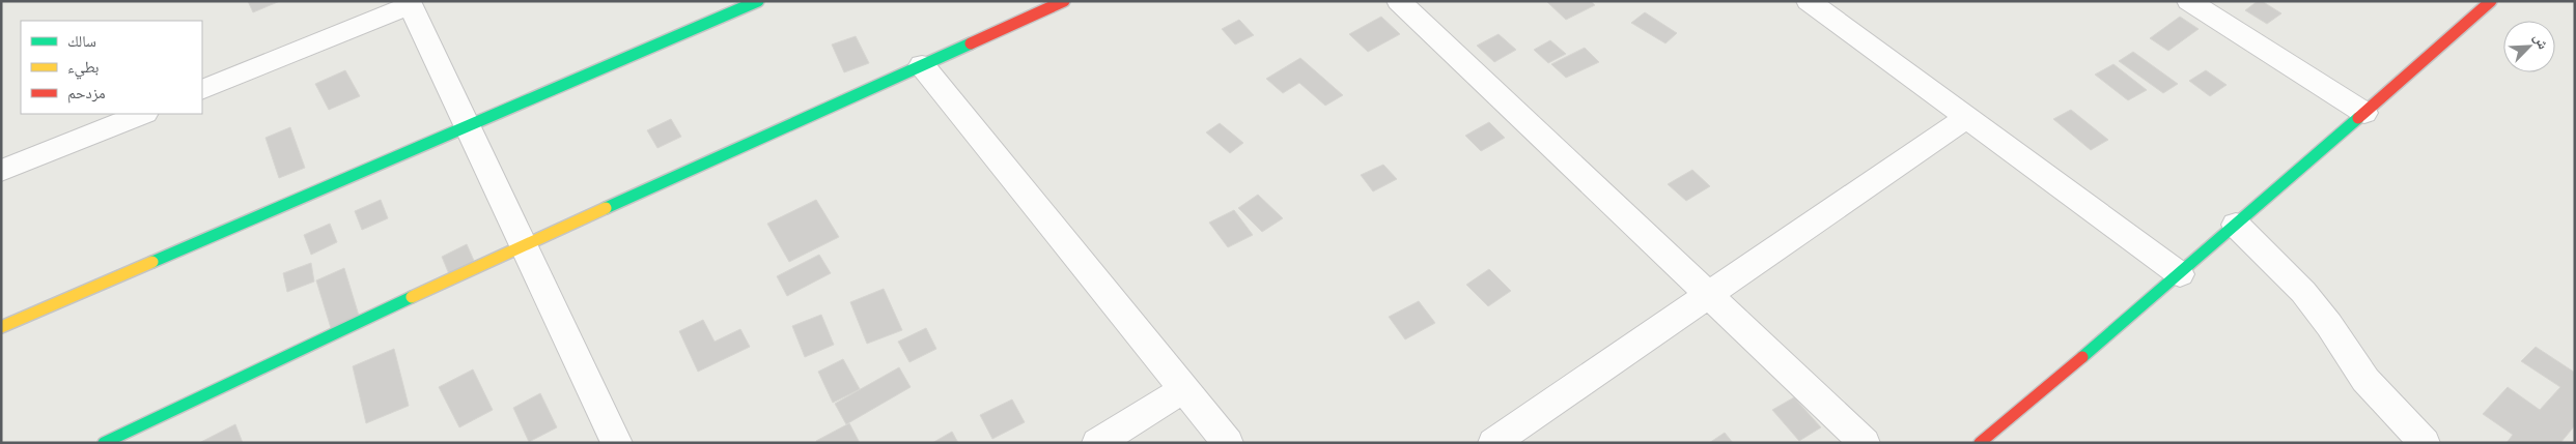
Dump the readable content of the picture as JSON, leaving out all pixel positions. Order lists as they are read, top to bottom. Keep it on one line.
{"legend":["سالك","بطيء","مزدحم"],"north":"top right"}
